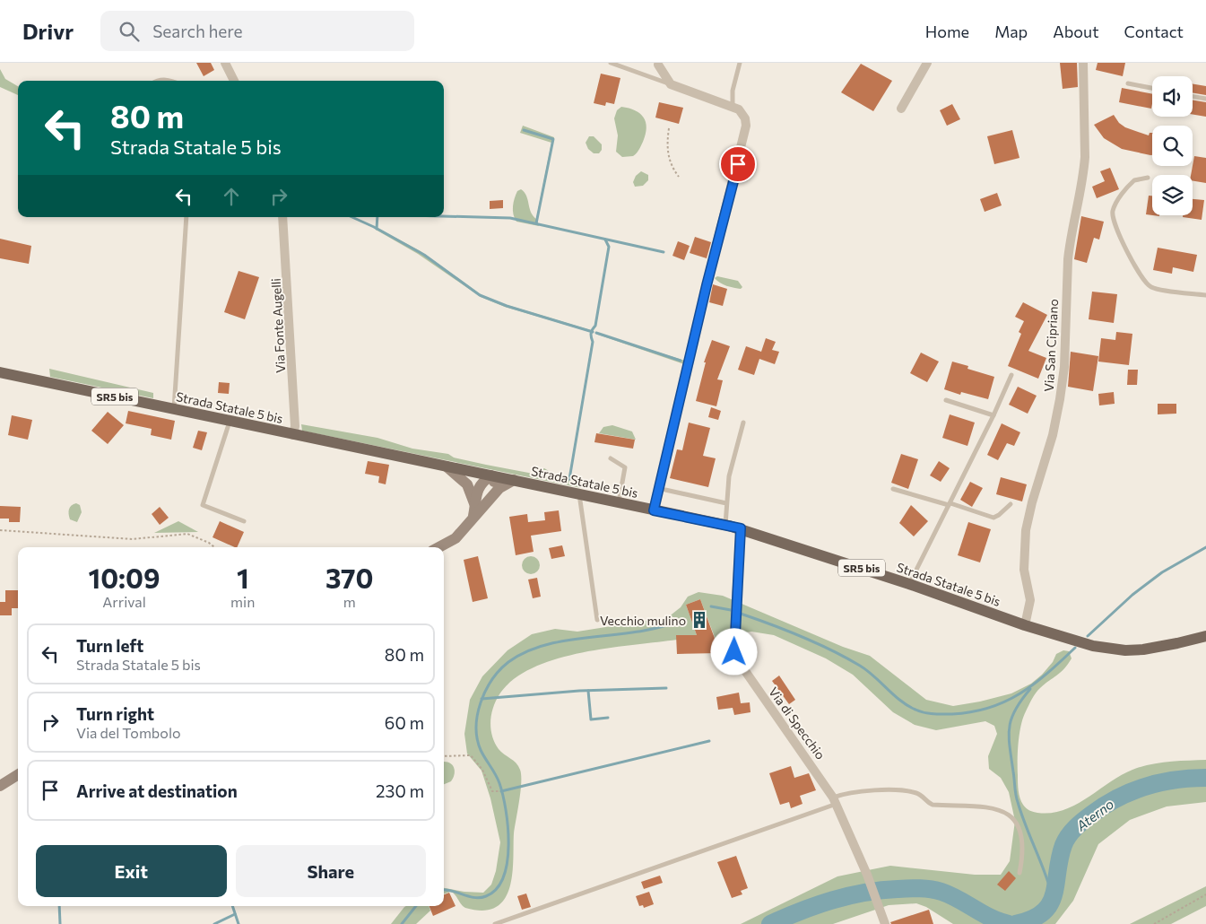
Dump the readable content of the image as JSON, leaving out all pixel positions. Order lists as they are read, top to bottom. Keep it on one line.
{"streets":{"main road":["SR5 bis","Strada Statale 5 bis"],"street":["Via Fonte Augelli","Via San Cipriano","Via di Specchio"]},"crossings":[["Via Fonte Augelli","Strada Statale 5 bis"],["Via San Cipriano","Strada Statale 5 bis"],["Strada Statale 5 bis","Via di Specchio"]],"water":["Aterno"],"places":{"building":["Vecchio mulino"]},"page":{"header":"Drivr","search":"Search here","nav":["Home","Map","About","Contact"],"turn":["80 m","Strada Statale 5 bis"],"eta":["10:09","Arrival","1","min","370","m"],"list":[{"name":"Turn left","note":"Strada Statale 5 bis","value":"80 m"},{"name":"Turn right","note":"Via del Tombolo","value":"60 m"},{"name":"Arrive at destination","value":"230 m"}],"buttons":["Exit","Share"]}}
